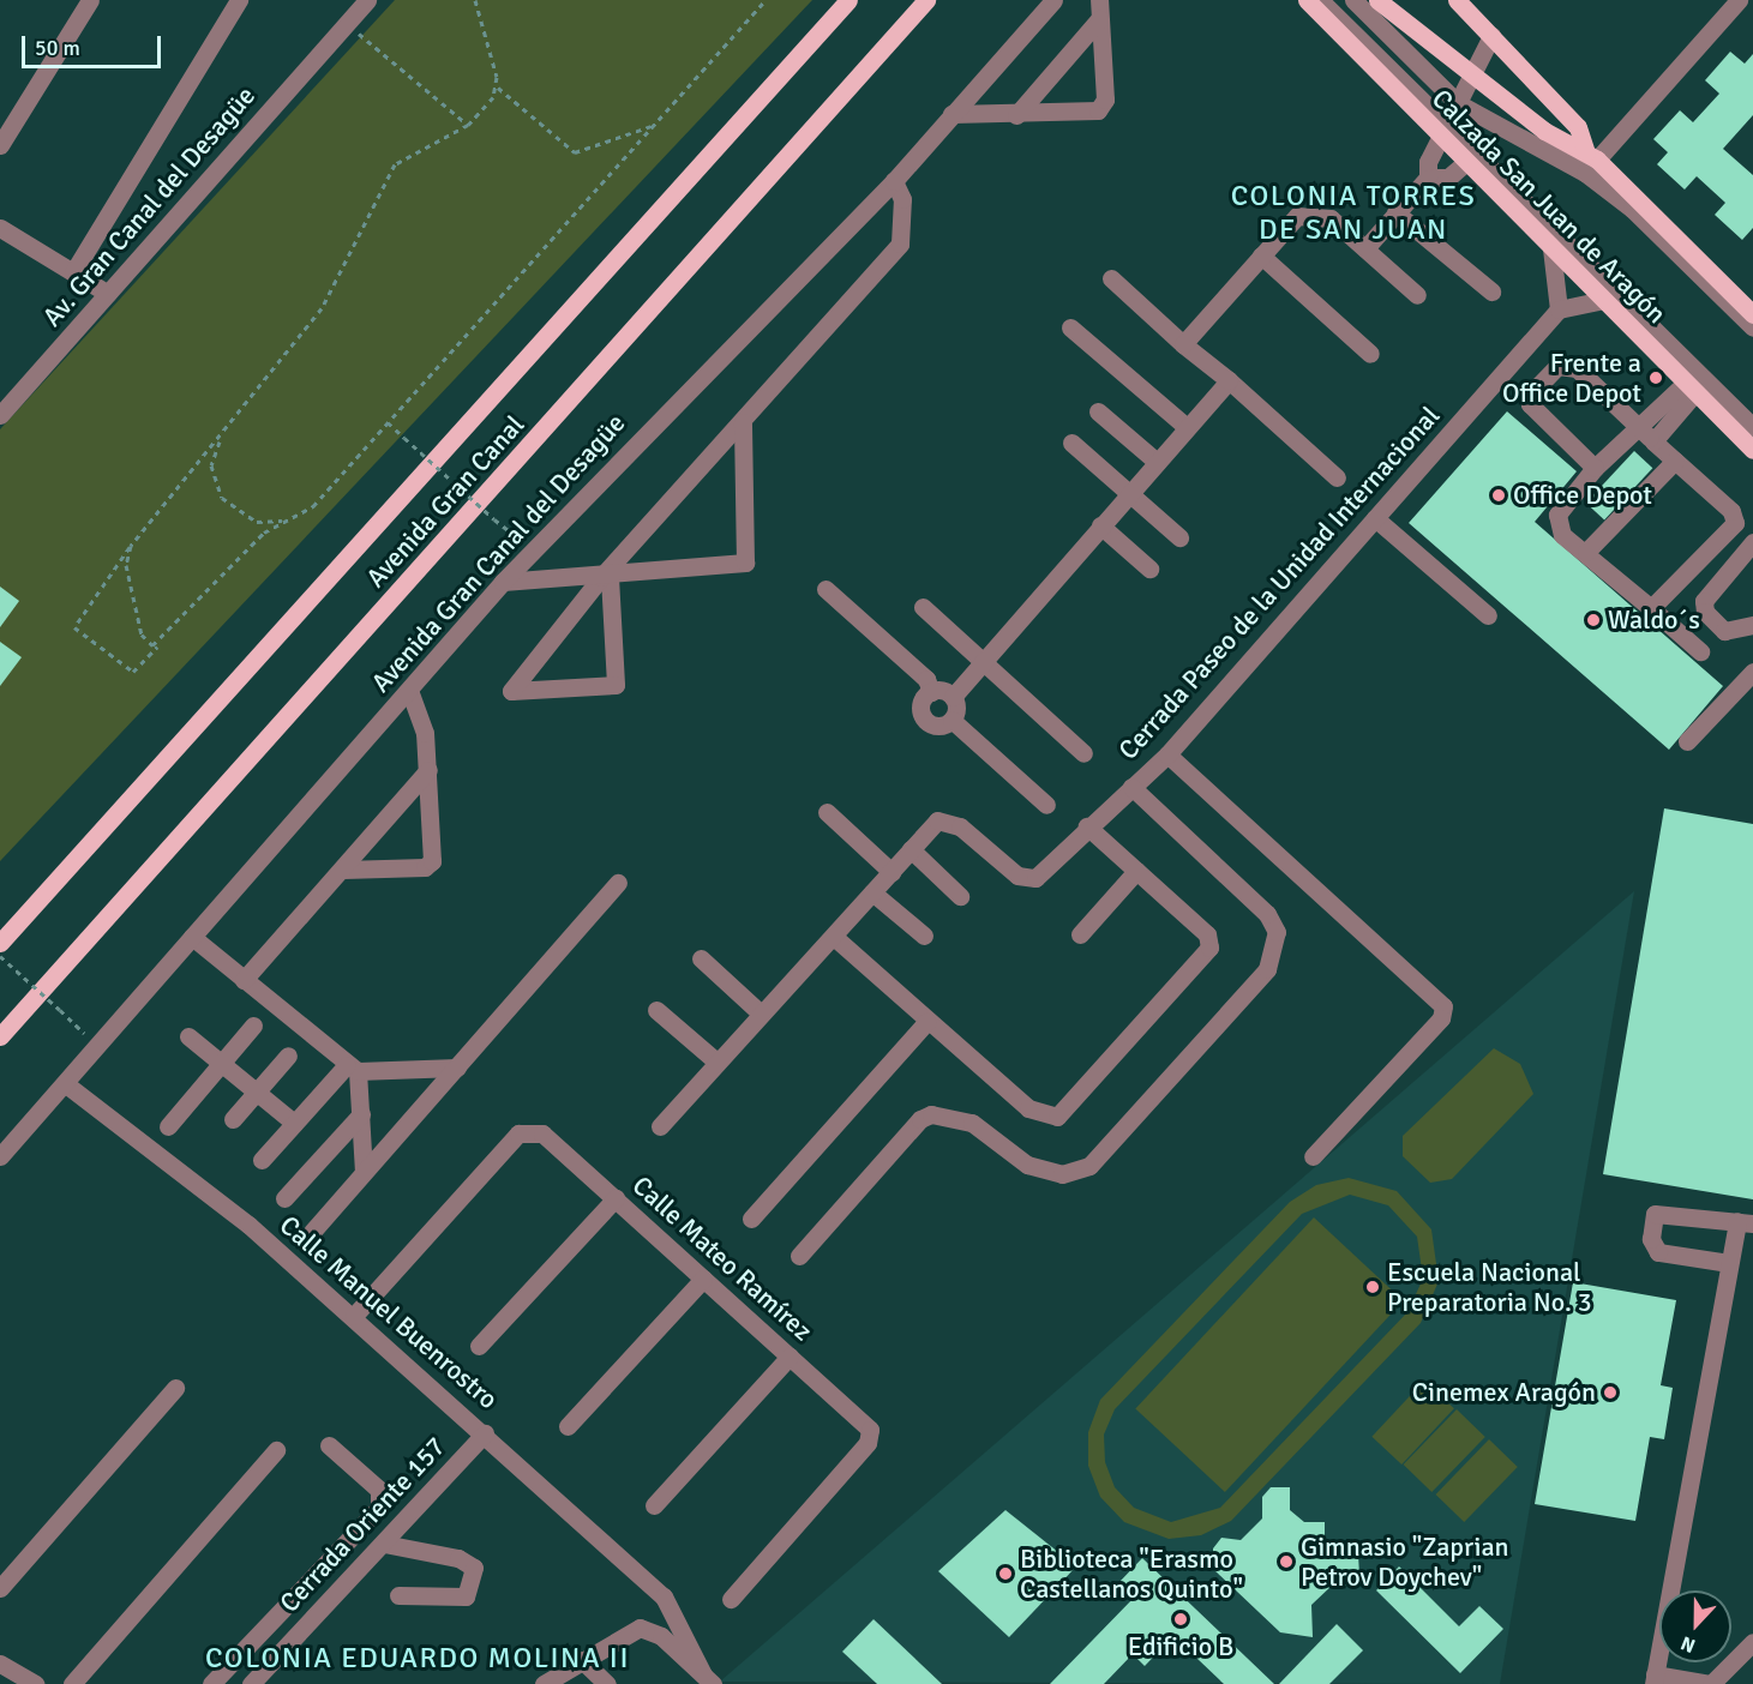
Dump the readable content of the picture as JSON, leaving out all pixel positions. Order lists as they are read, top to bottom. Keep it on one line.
{"streets":{"main road":["Calzada San Juan de Aragón","Avenida Gran Canal"],"street":["Av. Gran Canal del Desagüe","Avenida Gran Canal del Desagüe","Cerrada Paseo de la Unidad Internacional","Calle Mateo Ramírez","Calle Manuel Buenrostro","Cerrada Oriente 157"]},"crossings":[["Avenida Gran Canal del Desagüe","Calle Manuel Buenrostro"],["Calle Mateo Ramírez","Calle Manuel Buenrostro"],["Calle Manuel Buenrostro","Cerrada Oriente 157"]],"districts":["COLONIA TORRES DE SAN JUAN","COLONIA EDUARDO MOLINA II"],"places":["Frente a Office Depot","Office Depot","Waldo´s","Escuela Nacional Preparatoria No. 3","Cinemex Aragón","Gimnasio \"Zaprian Petrov Doychev\"","Biblioteca \"Erasmo Castellanos Quinto\"","Edificio B"],"scale_bar":"50 m","north":"bottom"}
